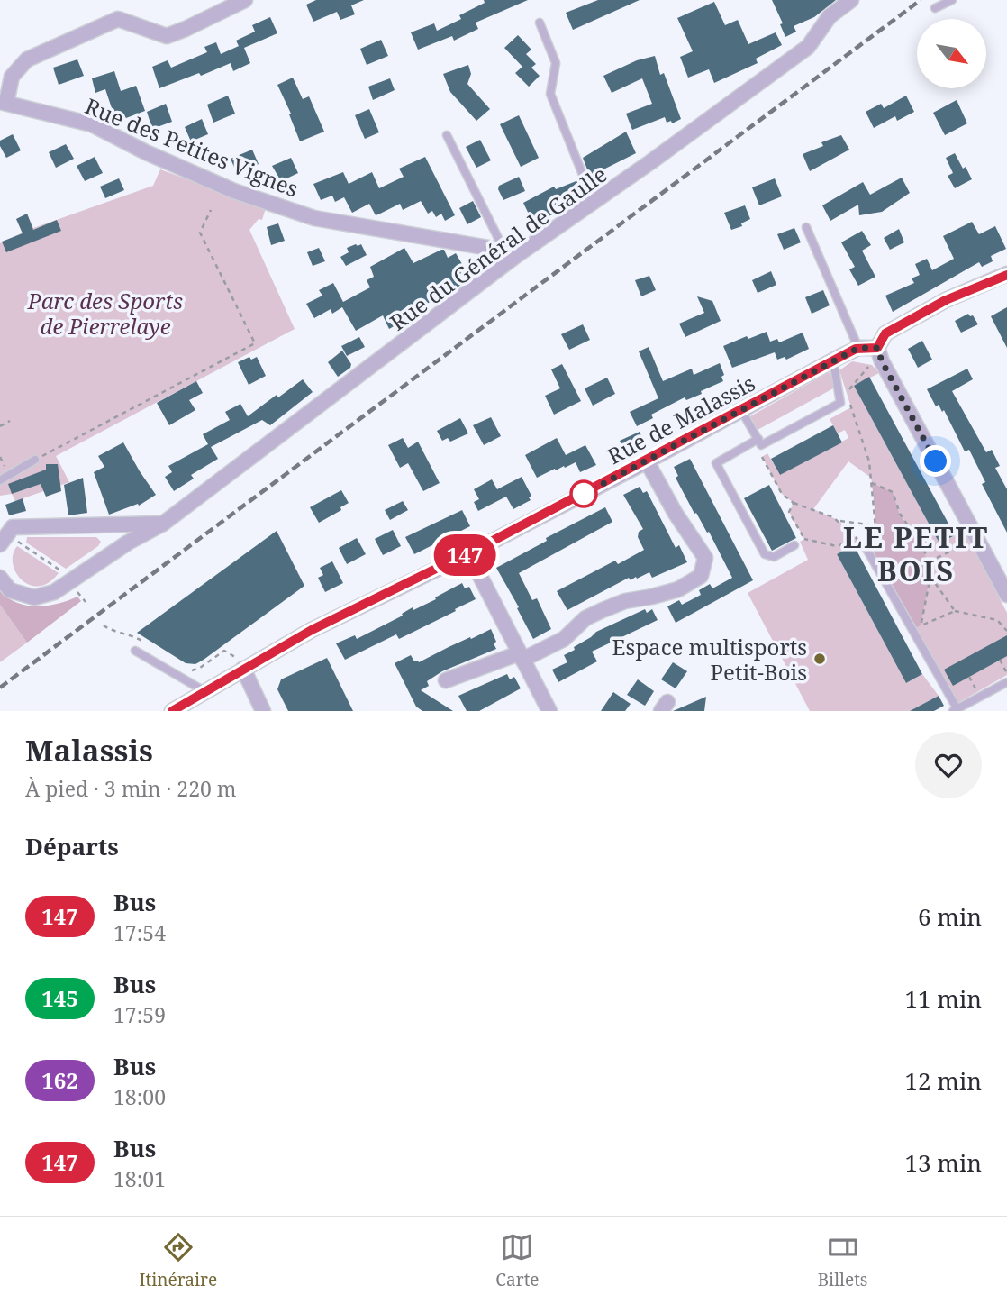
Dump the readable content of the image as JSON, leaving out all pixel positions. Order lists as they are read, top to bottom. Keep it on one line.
{"streets":{"street":["Rue des Petites Vignes","Rue du Général de Gaulle","Rue de Malassis"]},"crossings":[["Rue des Petites Vignes","Rue du Général de Gaulle"]],"districts":["LE PETIT BOIS"],"parks":["Parc des Sports de Pierrelaye"],"places":["Espace multisports Petit-Bois"],"lines":["bus line 147"],"north":"bottom right","page":{"on_map":"147","heading":[["Malassis","À pied · 3 min · 220 m"],"Départs"],"list":[{"mark":"147","name":"Bus","note":"17:54","value":"6 min"},{"mark":"145","name":"Bus","note":"17:59","value":"11 min"},{"mark":"162","name":"Bus","note":"18:00","value":"12 min"},{"mark":"147","name":"Bus","note":"18:01","value":"13 min"}],"tabs":["Itinéraire","Carte","Billets"]}}
